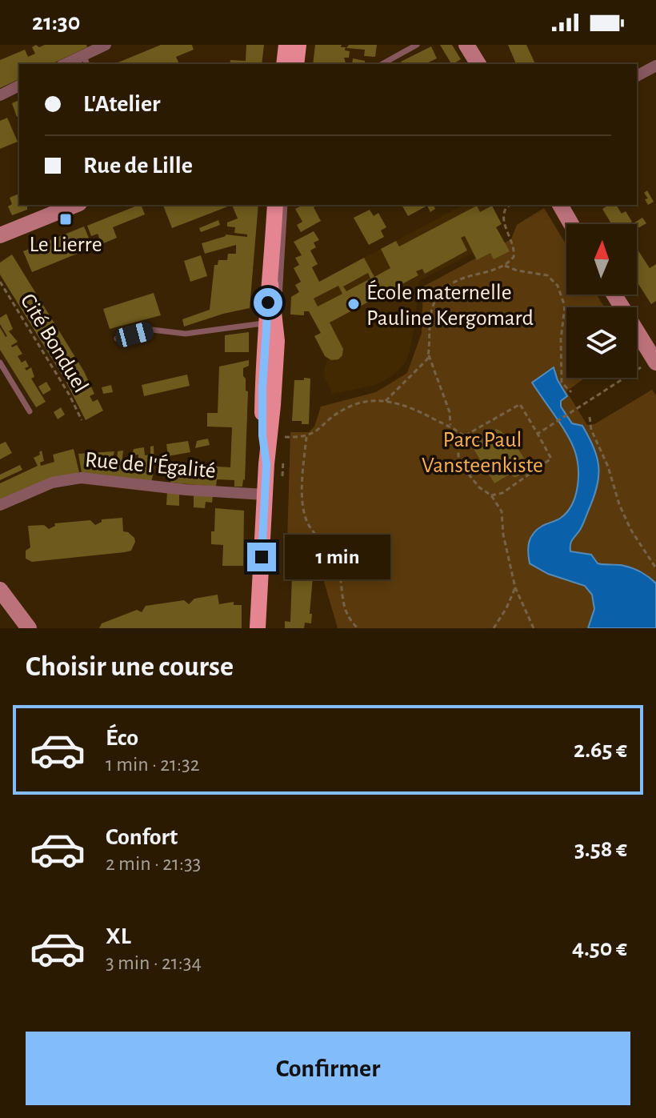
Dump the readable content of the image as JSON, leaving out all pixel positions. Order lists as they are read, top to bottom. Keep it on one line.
{"streets":{"street":["Rue de l'Égalité"],"path":["Cité Bonduel"]},"parks":["Parc Paul Vansteenkiste"],"places":{"transit":["Le Lierre"],"other":["École maternelle Pauline Kergomard"]},"north":"top","page":{"status":"21:30","banner":["L'Atelier","Rue de Lille"],"bubble":"1 min","heading":"Choisir une course","list":[{"name":"Éco","note":"1 min · 21:32","value":"2.65 €"},{"name":"Confort","note":"2 min · 21:33","value":"3.58 €"},{"name":"XL","note":"3 min · 21:34","value":"4.50 €"}],"buttons":"Confirmer"}}
